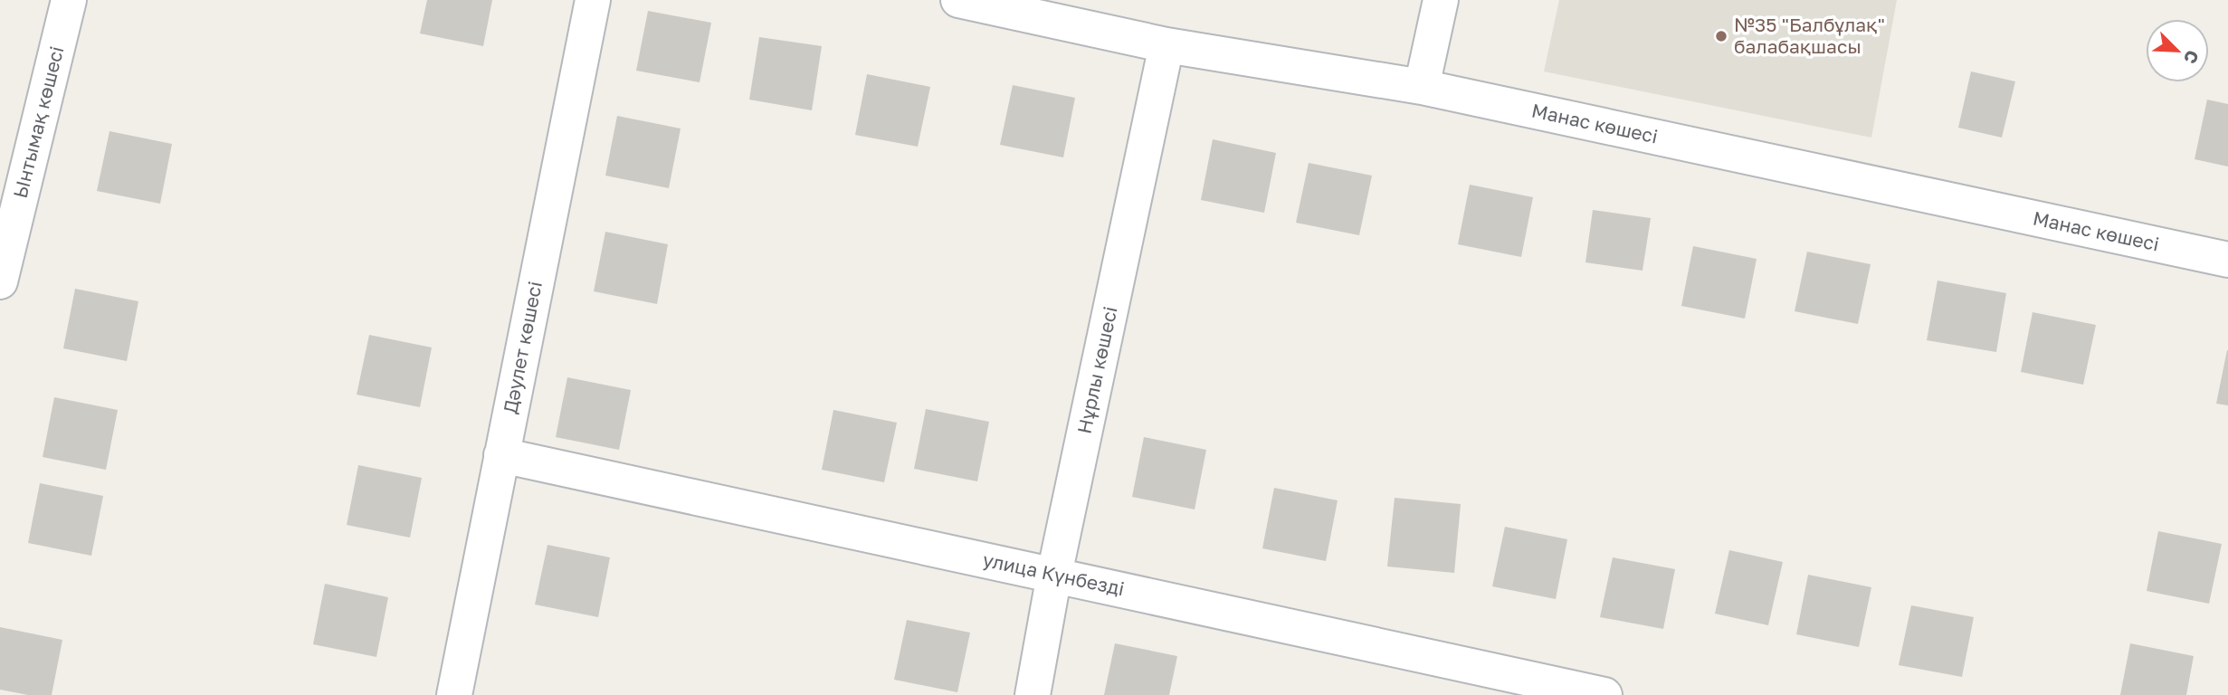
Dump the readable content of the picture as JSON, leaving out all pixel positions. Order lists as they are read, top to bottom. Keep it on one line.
{"streets":{"street":["Ынтымақ көшесі","Манас көшесі","Дәулет көшесі","Нұрлы көшесі","улица Күнбезді"]},"crossings":[["Манас көшесі","Нұрлы көшесі"],["Дәулет көшесі","улица Күнбезді"],["Нұрлы көшесі","улица Күнбезді"]],"places":["№35 \"Балбұлақ\" балабақшасы"],"north":"bottom right"}
